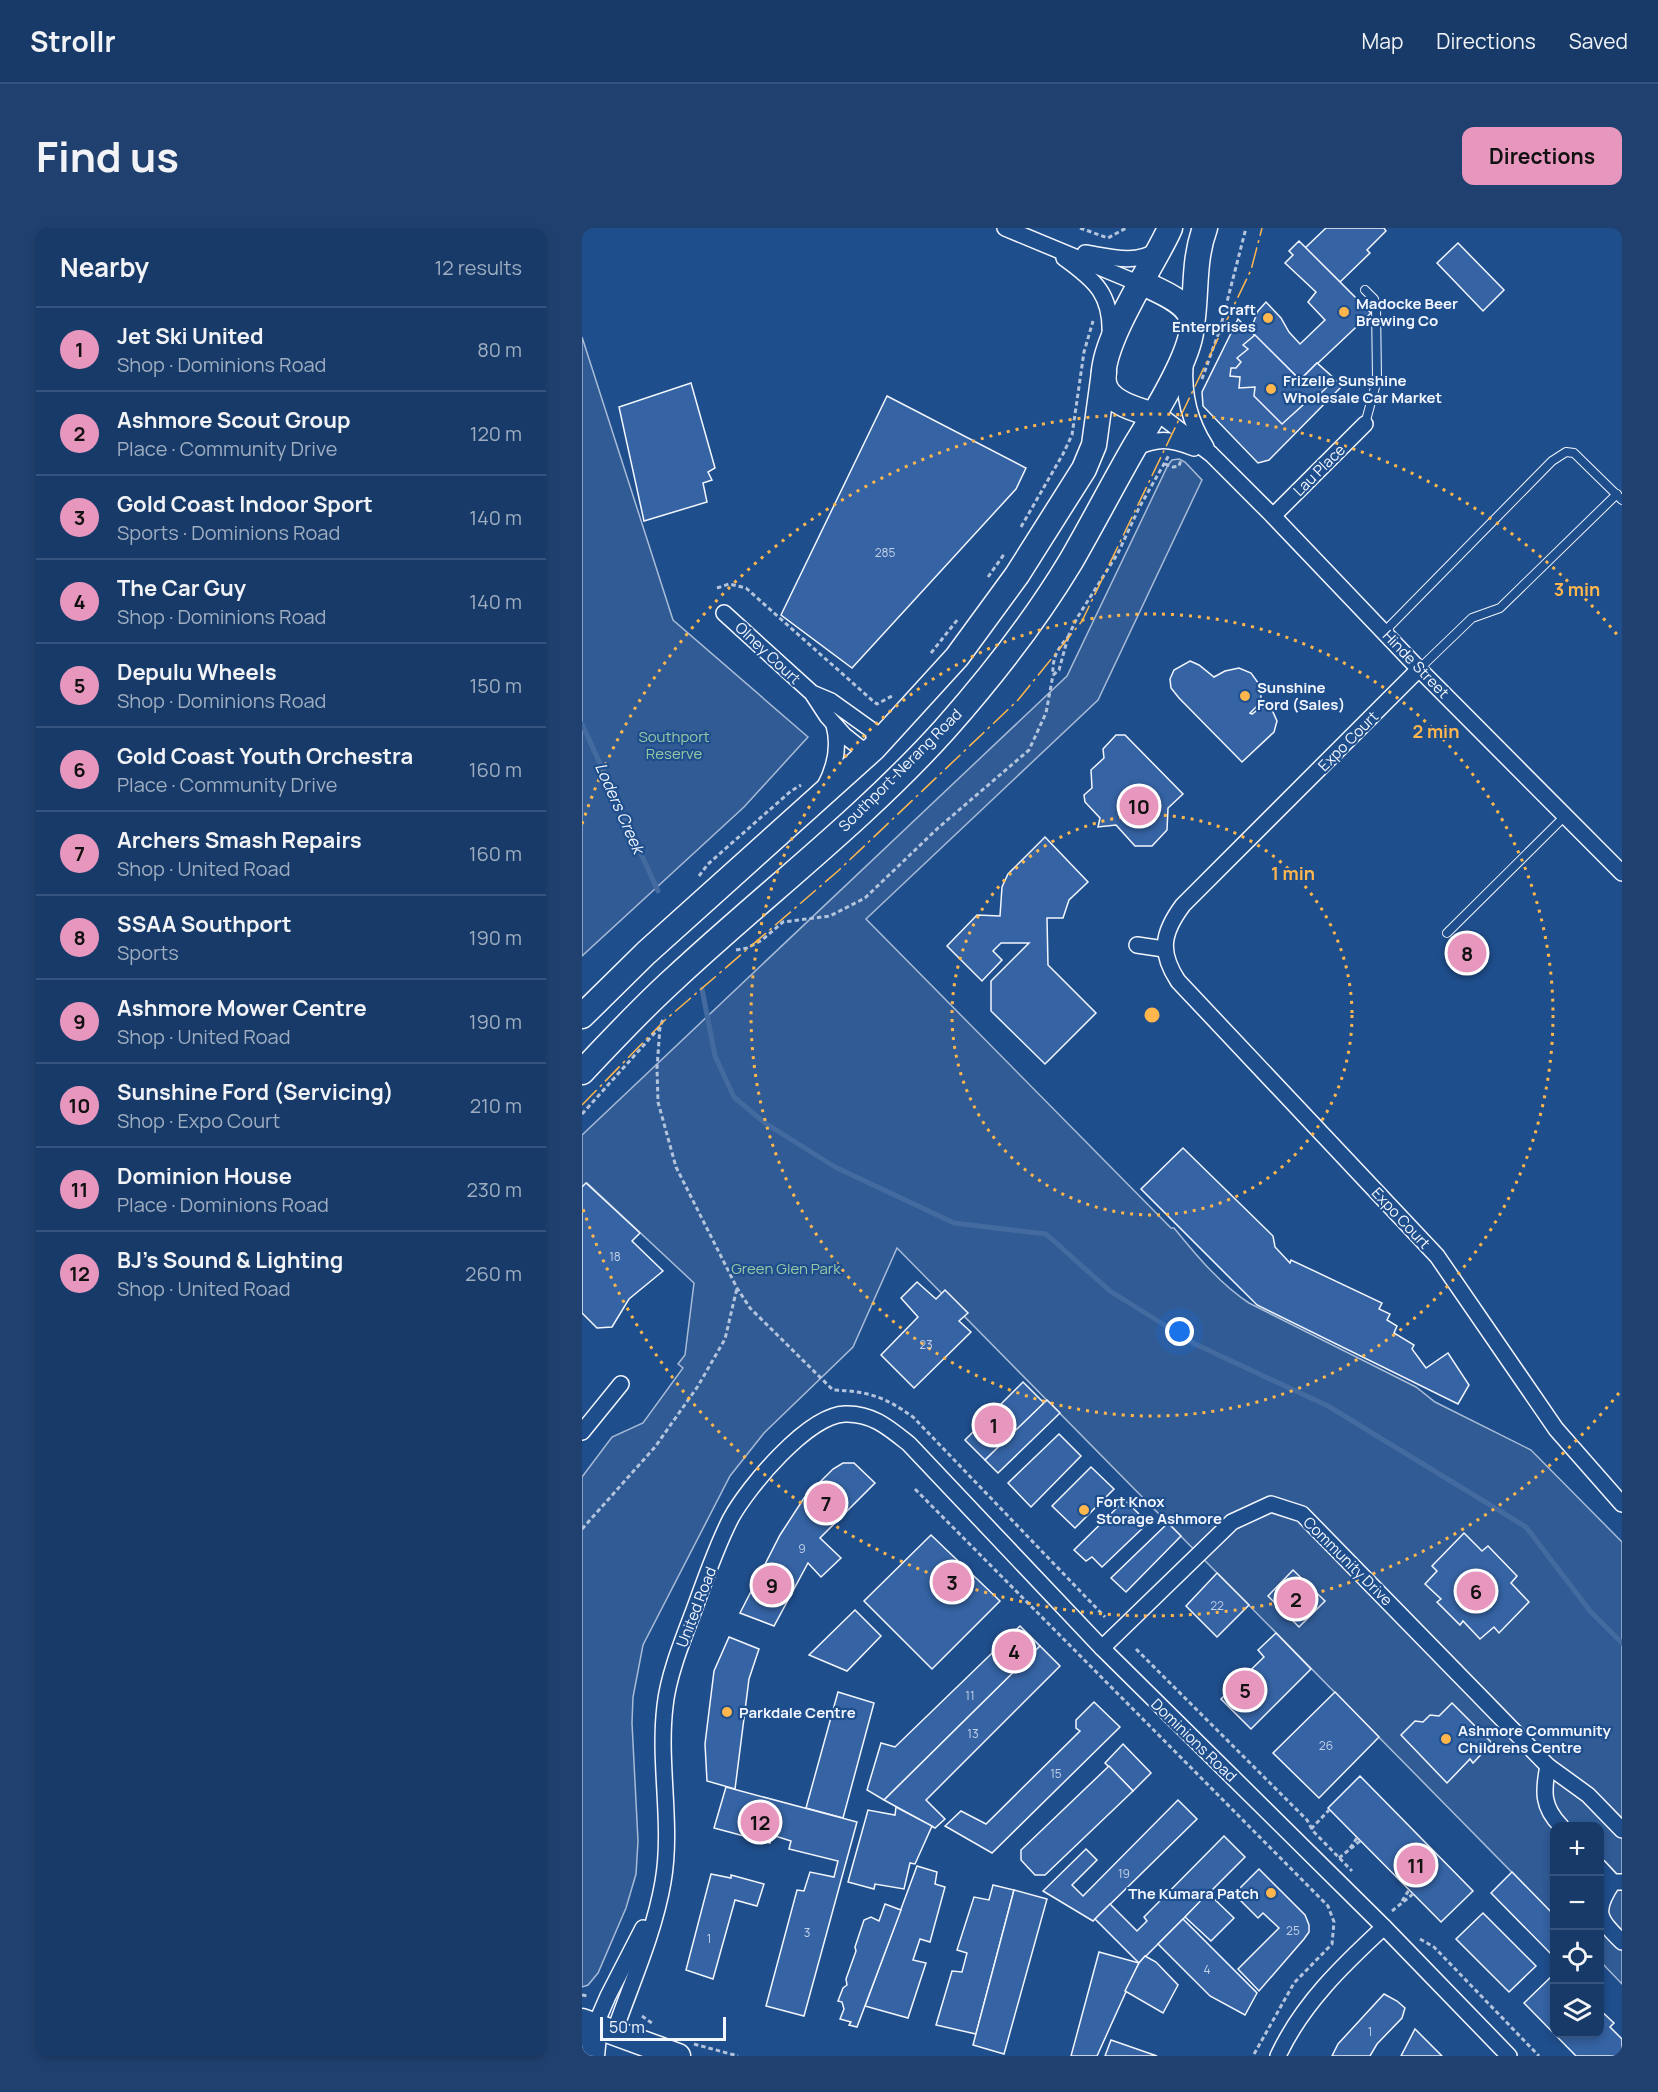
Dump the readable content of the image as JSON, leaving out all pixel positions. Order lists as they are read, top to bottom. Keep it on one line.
{"streets":{"main road":["Southport-Nerang Road"],"street":["Lau Place","Olney Court","Hinde Street","Expo Court","Community Drive","United Road","Dominions Road"]},"crossings":[["Lau Place","Hinde Street"],["Hinde Street","Expo Court"],["Hinde Street","Southport-Nerang Road"],["Community Drive","Dominions Road"],["United Road","Dominions Road"]],"water":["Loders Creek"],"parks":["Southport Reserve","Green Glen Park"],"places":["Madocke Beer Brewing Co","Craft Enterprises","Frizelle Sunshine Wholesale Car Market","Sunshine Ford (Sales)","Fort Knox Storage Ashmore","Parkdale Centre","Ashmore Community Childrens Centre","The Kumara Patch"],"house_numbers":["285","18","23","9","22","11","13","26","15","19","25","3","1","4","1"],"scale_bar":"50 m","page":{"header":"Strollr","nav":["Map","Directions","Saved"],"title":"Find us","buttons":"Directions","heading":["Nearby","12 results"],"list":[{"mark":"1","name":"Jet Ski United","note":"Shop · Dominions Road","value":"80 m"},{"mark":"2","name":"Ashmore Scout Group","note":"Place · Community Drive","value":"120 m"},{"mark":"3","name":"Gold Coast Indoor Sport","note":"Sports · Dominions Road","value":"140 m"},{"mark":"4","name":"The Car Guy","note":"Shop · Dominions Road","value":"140 m"},{"mark":"5","name":"Depulu Wheels","note":"Shop · Dominions Road","value":"150 m"},{"mark":"6","name":"Gold Coast Youth Orchestra","note":"Place · Community Drive","value":"160 m"},{"mark":"7","name":"Archers Smash Repairs","note":"Shop · United Road","value":"160 m"},{"mark":"8","name":"SSAA Southport","note":"Sports","value":"190 m"},{"mark":"9","name":"Ashmore Mower Centre","note":"Shop · United Road","value":"190 m"},{"mark":"10","name":"Sunshine Ford (Servicing)","note":"Shop · Expo Court","value":"210 m"},{"mark":"11","name":"Dominion House","note":"Place · Dominions Road","value":"230 m"},{"mark":"12","name":"BJ's Sound & Lighting","note":"Shop · United Road","value":"260 m"}],"pins":["10","8","1","7","3","9","6","2","4","5","12","11"],"map_buttons":["+","−"],"scale":"50 m"},"rings":["3 min","2 min","1 min"]}
